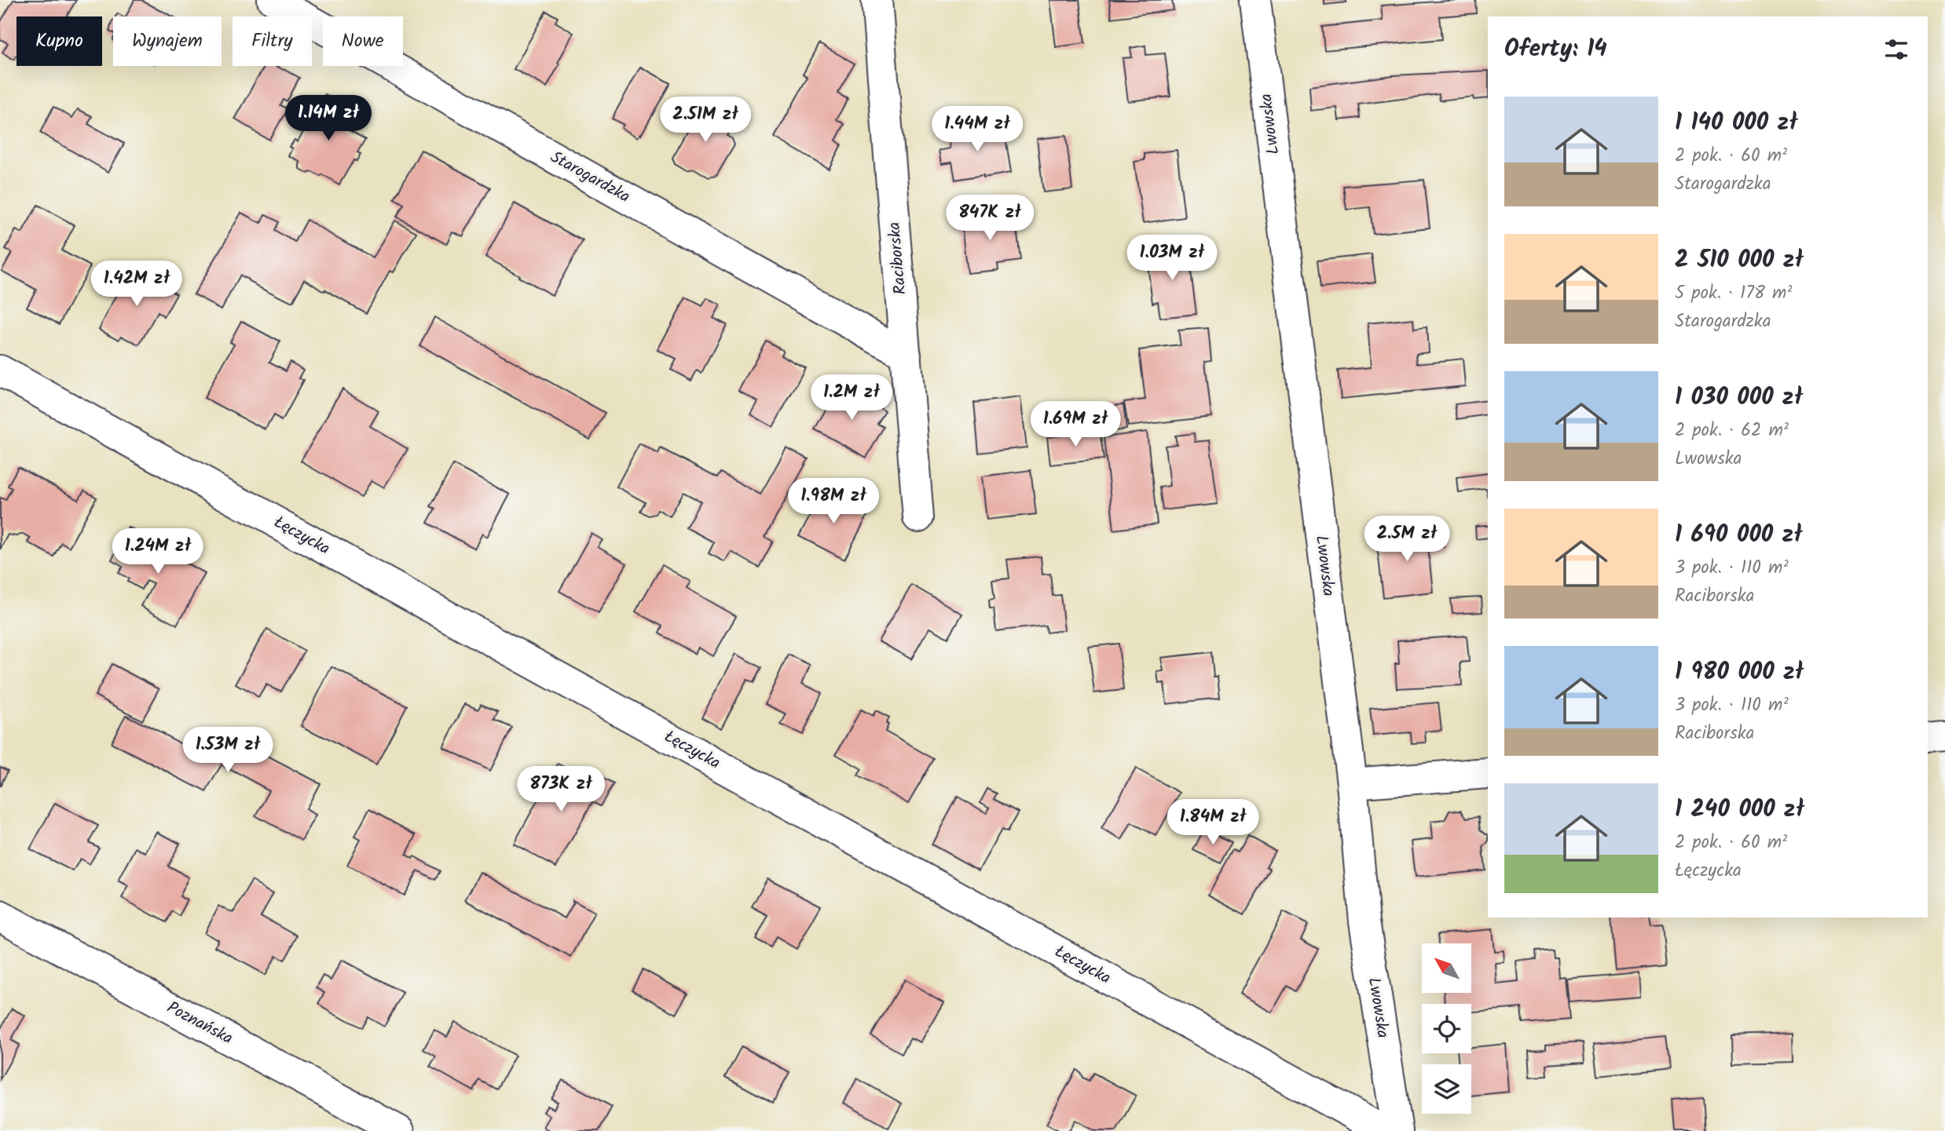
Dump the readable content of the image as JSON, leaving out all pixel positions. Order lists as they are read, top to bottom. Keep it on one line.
{"streets":{"street":["Lwowska","Starogardzka","Raciborska","Łęczycka","Poznańska"]},"crossings":[["Starogardzka","Raciborska"]],"north":"top left","page":{"chip":["Kupno","Wynajem","Filtry","Nowe"],"heading":"Oferty: 14","list":[{"name":"1 140 000 zł","note":"2 pok. · 60 m² · Starogardzka"},{"name":"2 510 000 zł","note":"5 pok. · 178 m² · Starogardzka"},{"name":"1 030 000 zł","note":"2 pok. · 62 m² · Lwowska"},{"name":"1 690 000 zł","note":"3 pok. · 110 m² · Raciborska"},{"name":"1 980 000 zł","note":"3 pok. · 110 m² · Raciborska"},{"name":"1 240 000 zł","note":"2 pok. · 60 m² · Łęczycka"}],"price":["1.14M zł","2.51M zł","1.44M zł","847K zł","1.03M zł","1.42M zł","1.2M zł","1.69M zł","1.98M zł","2.5M zł","1.24M zł","1.53M zł","873K zł","1.84M zł"]}}
